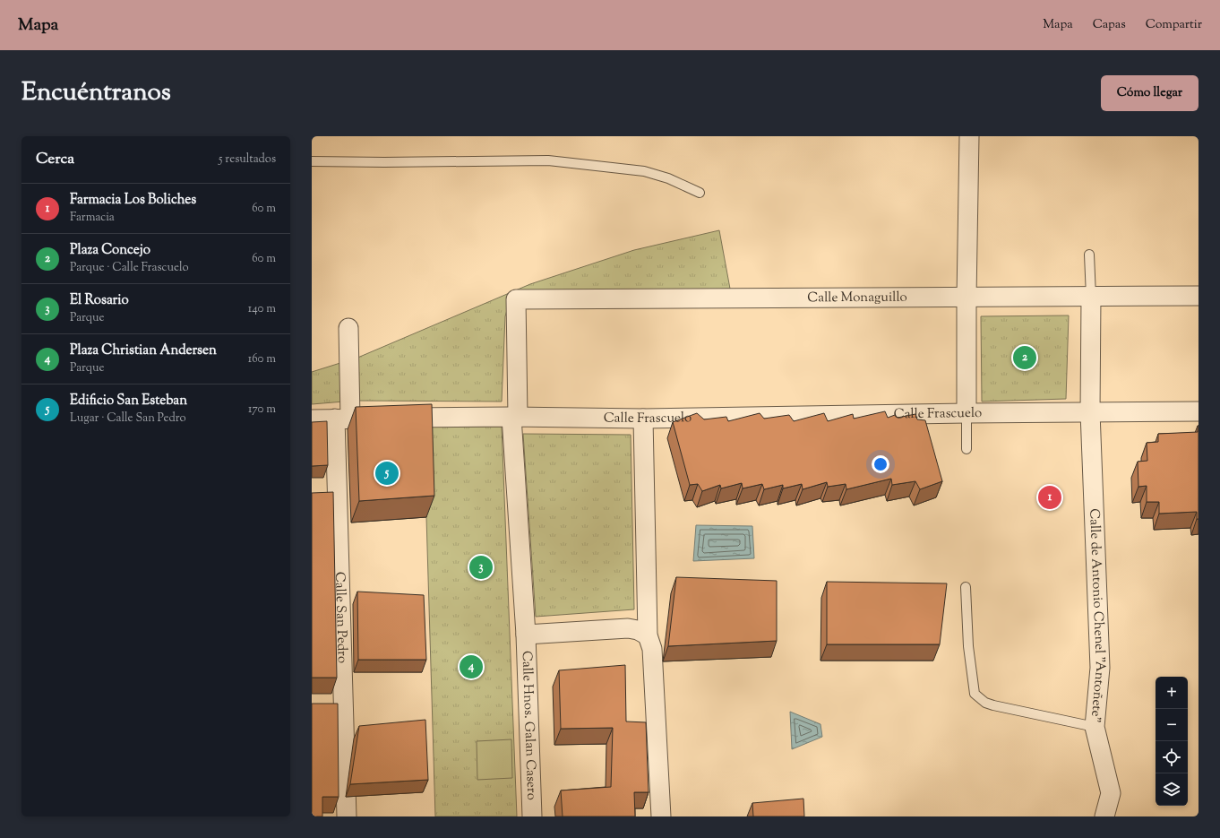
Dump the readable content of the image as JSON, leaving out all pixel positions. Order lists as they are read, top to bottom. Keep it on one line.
{"streets":{"street":["Calle Monaguillo","Calle Frascuelo","Calle de Antonio Chenel \"Antoñete\"","Calle San Pedro","Calle Hnos. Galan Casero"]},"crossings":[["Calle Monaguillo","Calle de Antonio Chenel \"Antoñete\""],["Calle Monaguillo","Calle Hnos. Galan Casero"],["Calle Frascuelo","Calle de Antonio Chenel \"Antoñete\""],["Calle Frascuelo","Calle San Pedro"],["Calle Frascuelo","Calle Hnos. Galan Casero"]],"page":{"header":"Mapa","nav":["Mapa","Capas","Compartir"],"title":"Encuéntranos","buttons":"Cómo llegar","heading":["Cerca","5 resultados"],"list":[{"mark":"1","name":"Farmacia Los Boliches","note":"Farmacia","value":"60 m"},{"mark":"2","name":"Plaza Concejo","note":"Parque · Calle Frascuelo","value":"60 m"},{"mark":"3","name":"El Rosario","note":"Parque","value":"140 m"},{"mark":"4","name":"Plaza Christian Andersen","note":"Parque","value":"160 m"},{"mark":"5","name":"Edificio San Esteban","note":"Lugar · Calle San Pedro","value":"170 m"}],"pins":["2","5","1","3","4"],"map_buttons":["+","−"]}}
